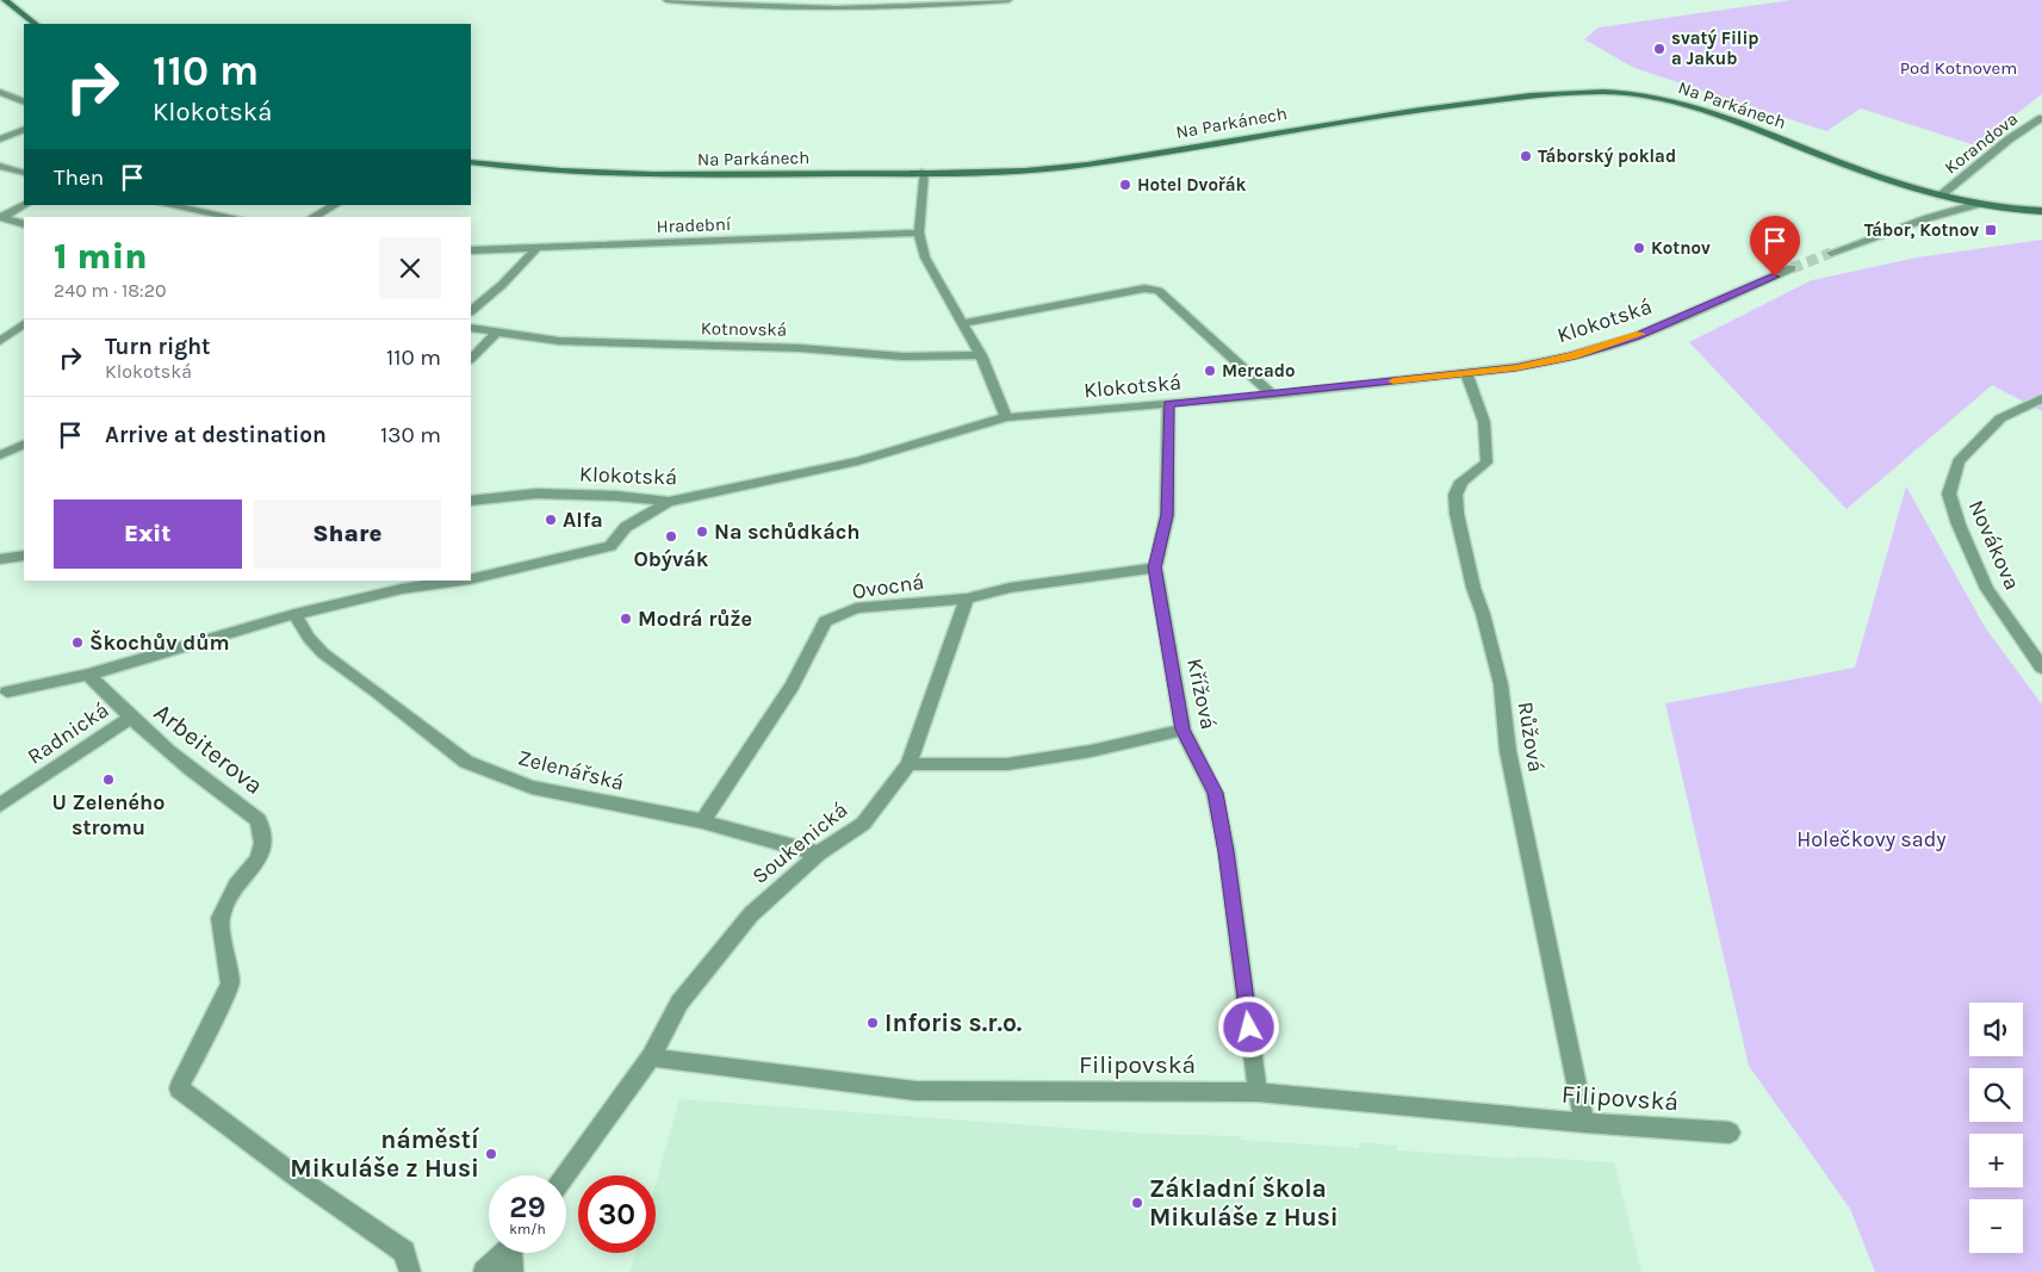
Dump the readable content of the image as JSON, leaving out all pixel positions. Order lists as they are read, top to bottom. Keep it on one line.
{"streets":{"main road":["Na Parkánech"],"street":["Korandova","Hradební","Klokotská","Kotnovská","Novákova","Ovocná","Křížová","Radnická","Růžová","Arbeiterova","Zelenářská","Soukenická","Filipovská"]},"crossings":[["Na Parkánech","Korandova"],["Klokotská","Křížová"],["Klokotská","Růžová"],["Ovocná","Křížová"],["Ovocná","Zelenářská"],["Ovocná","Soukenická"],["Křížová","Filipovská"],["Radnická","Arbeiterova"],["Růžová","Filipovská"],["Zelenářská","Soukenická"],["Soukenická","Filipovská"]],"parks":["Pod Kotnovem","Holečkovy sady"],"places":{"other":["svatý Filip a Jakub","Táborský poklad","Hotel Dvořák","Kotnov","Mercado","Alfa","Na schůdkách","Obývák","Modrá růže","Škochův dům","U Zeleného stromu","Inforis s.r.o.","náměstí Mikuláše z Husi","Základní škola Mikuláše z Husi"],"transit":["Tábor, Kotnov"]},"page":{"turn":["110 m","Klokotská"],"then":"Then","heading":["1 min","240 m · 18:20"],"list":[{"name":"Turn right","note":"Klokotská","value":"110 m"},{"name":"Arrive at destination","value":"130 m"}],"buttons":["Exit","Share"],"map_buttons":["+","−"],"speed":"29 km/h","limit":"30"}}
